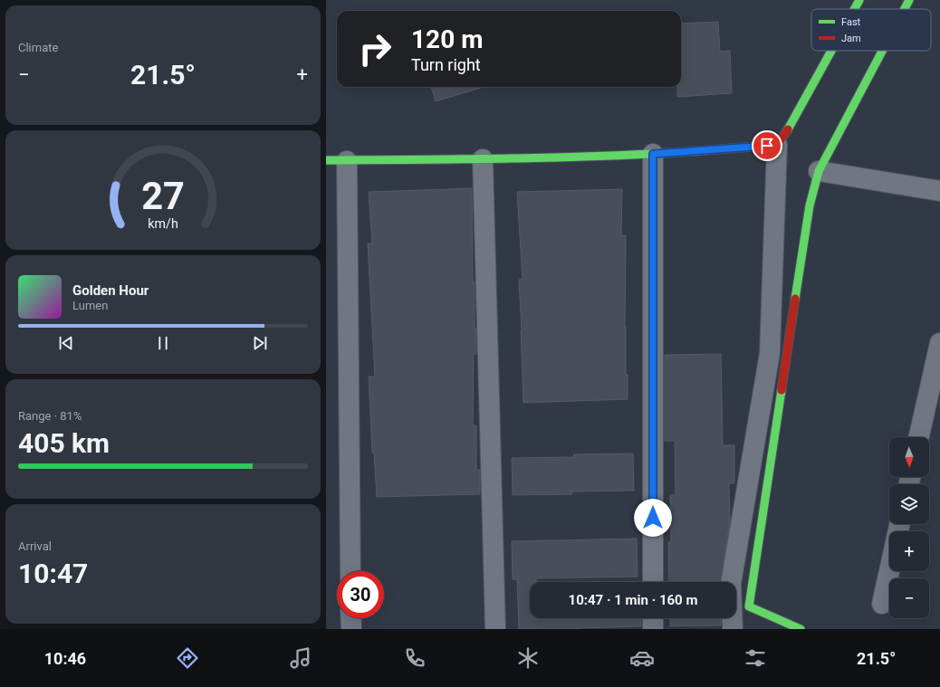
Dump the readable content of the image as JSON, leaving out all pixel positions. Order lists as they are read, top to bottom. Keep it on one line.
{"legend":["Fast","Jam"],"north":"bottom","page":{"tile":["Climate",["Range · 81%","405 km"],["Arrival","10:47"]],"turn":["120 m","Turn right"],"heat":["−","21.5°","+"],"song":["Golden Hour","Lumen"],"map_buttons":["+","−"],"limit":"30","trip":"10:47 · 1 min · 160 m","tabs":["10:46","21.5°"],"gauge":["27","km/h"]}}
